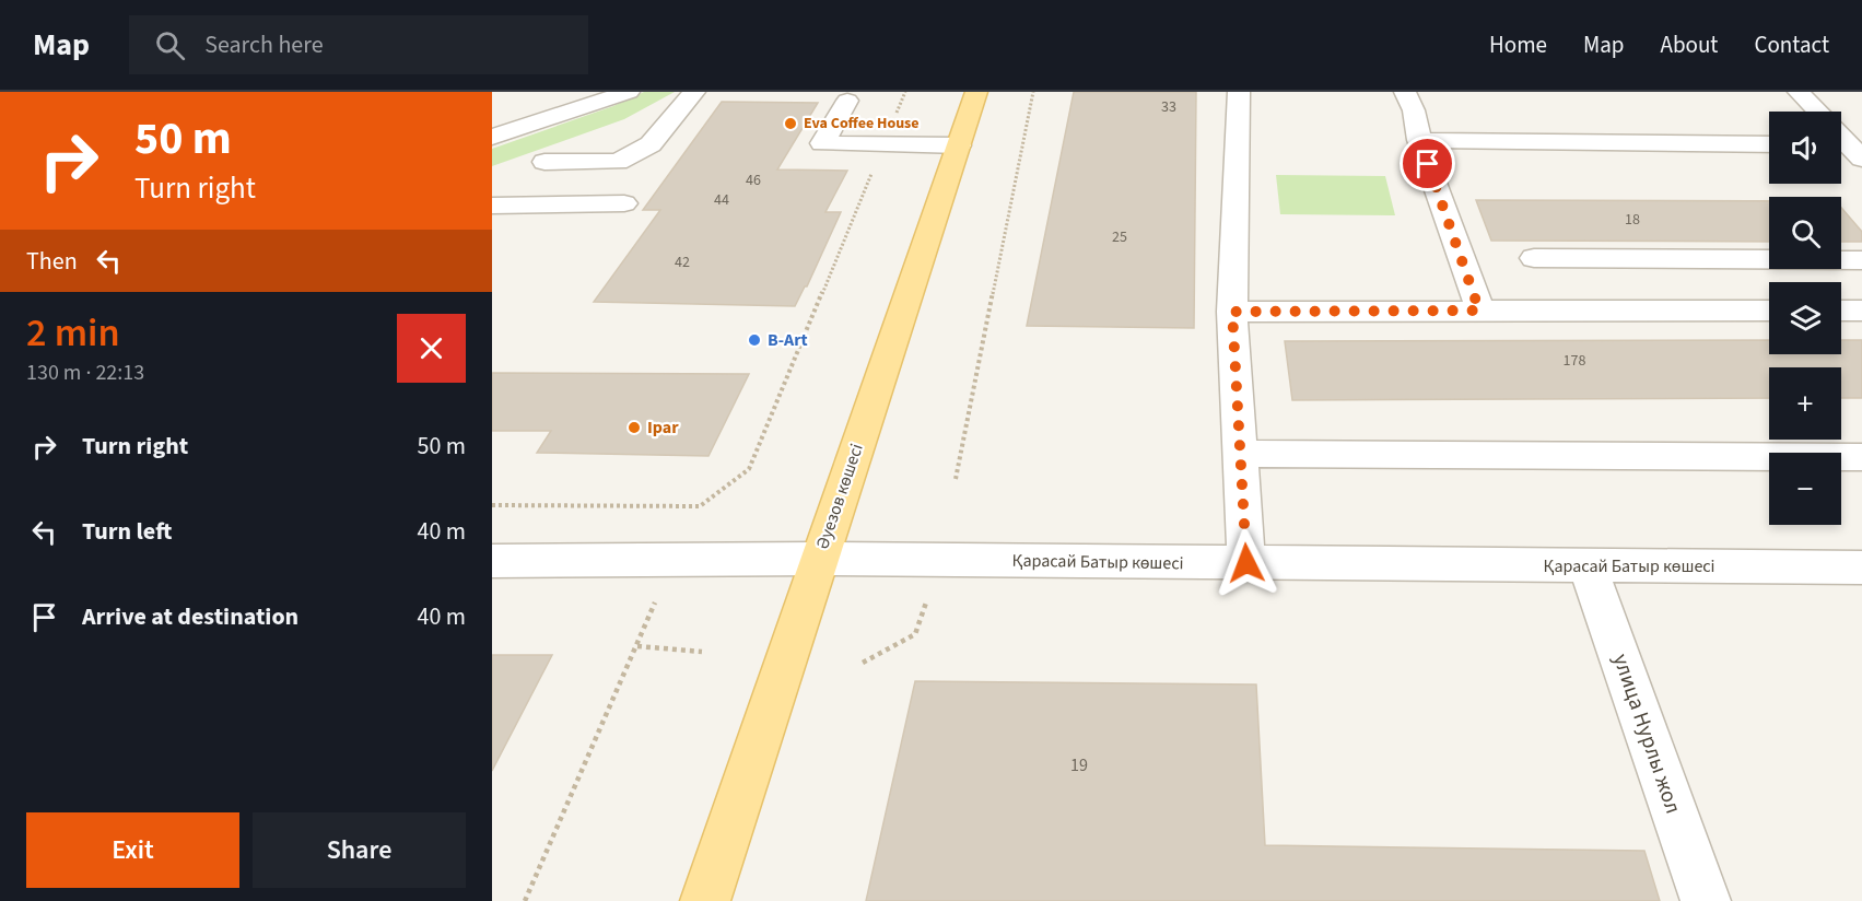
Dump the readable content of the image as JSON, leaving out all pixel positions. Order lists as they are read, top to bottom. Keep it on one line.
{"streets":{"main road":["Әуезов көшесі"],"street":["Қарасай Батыр көшесі","улица Нурлы жол"]},"crossings":[["Әуезов көшесі","Қарасай Батыр көшесі"],["Қарасай Батыр көшесі","улица Нурлы жол"]],"places":["Eva Coffee House","B-Art","Ipar"],"house_numbers":["33","46","44","18","25","42","178","19"],"page":{"header":"Map","search":"Search here","nav":["Home","Map","About","Contact"],"turn":["50 m","Turn right"],"map_buttons":["+","−"],"then":"Then","heading":["2 min","130 m · 22:13"],"list":[{"name":"Turn right","value":"50 m"},{"name":"Turn left","value":"40 m"},{"name":"Arrive at destination","value":"40 m"}],"buttons":["Exit","Share"]}}
